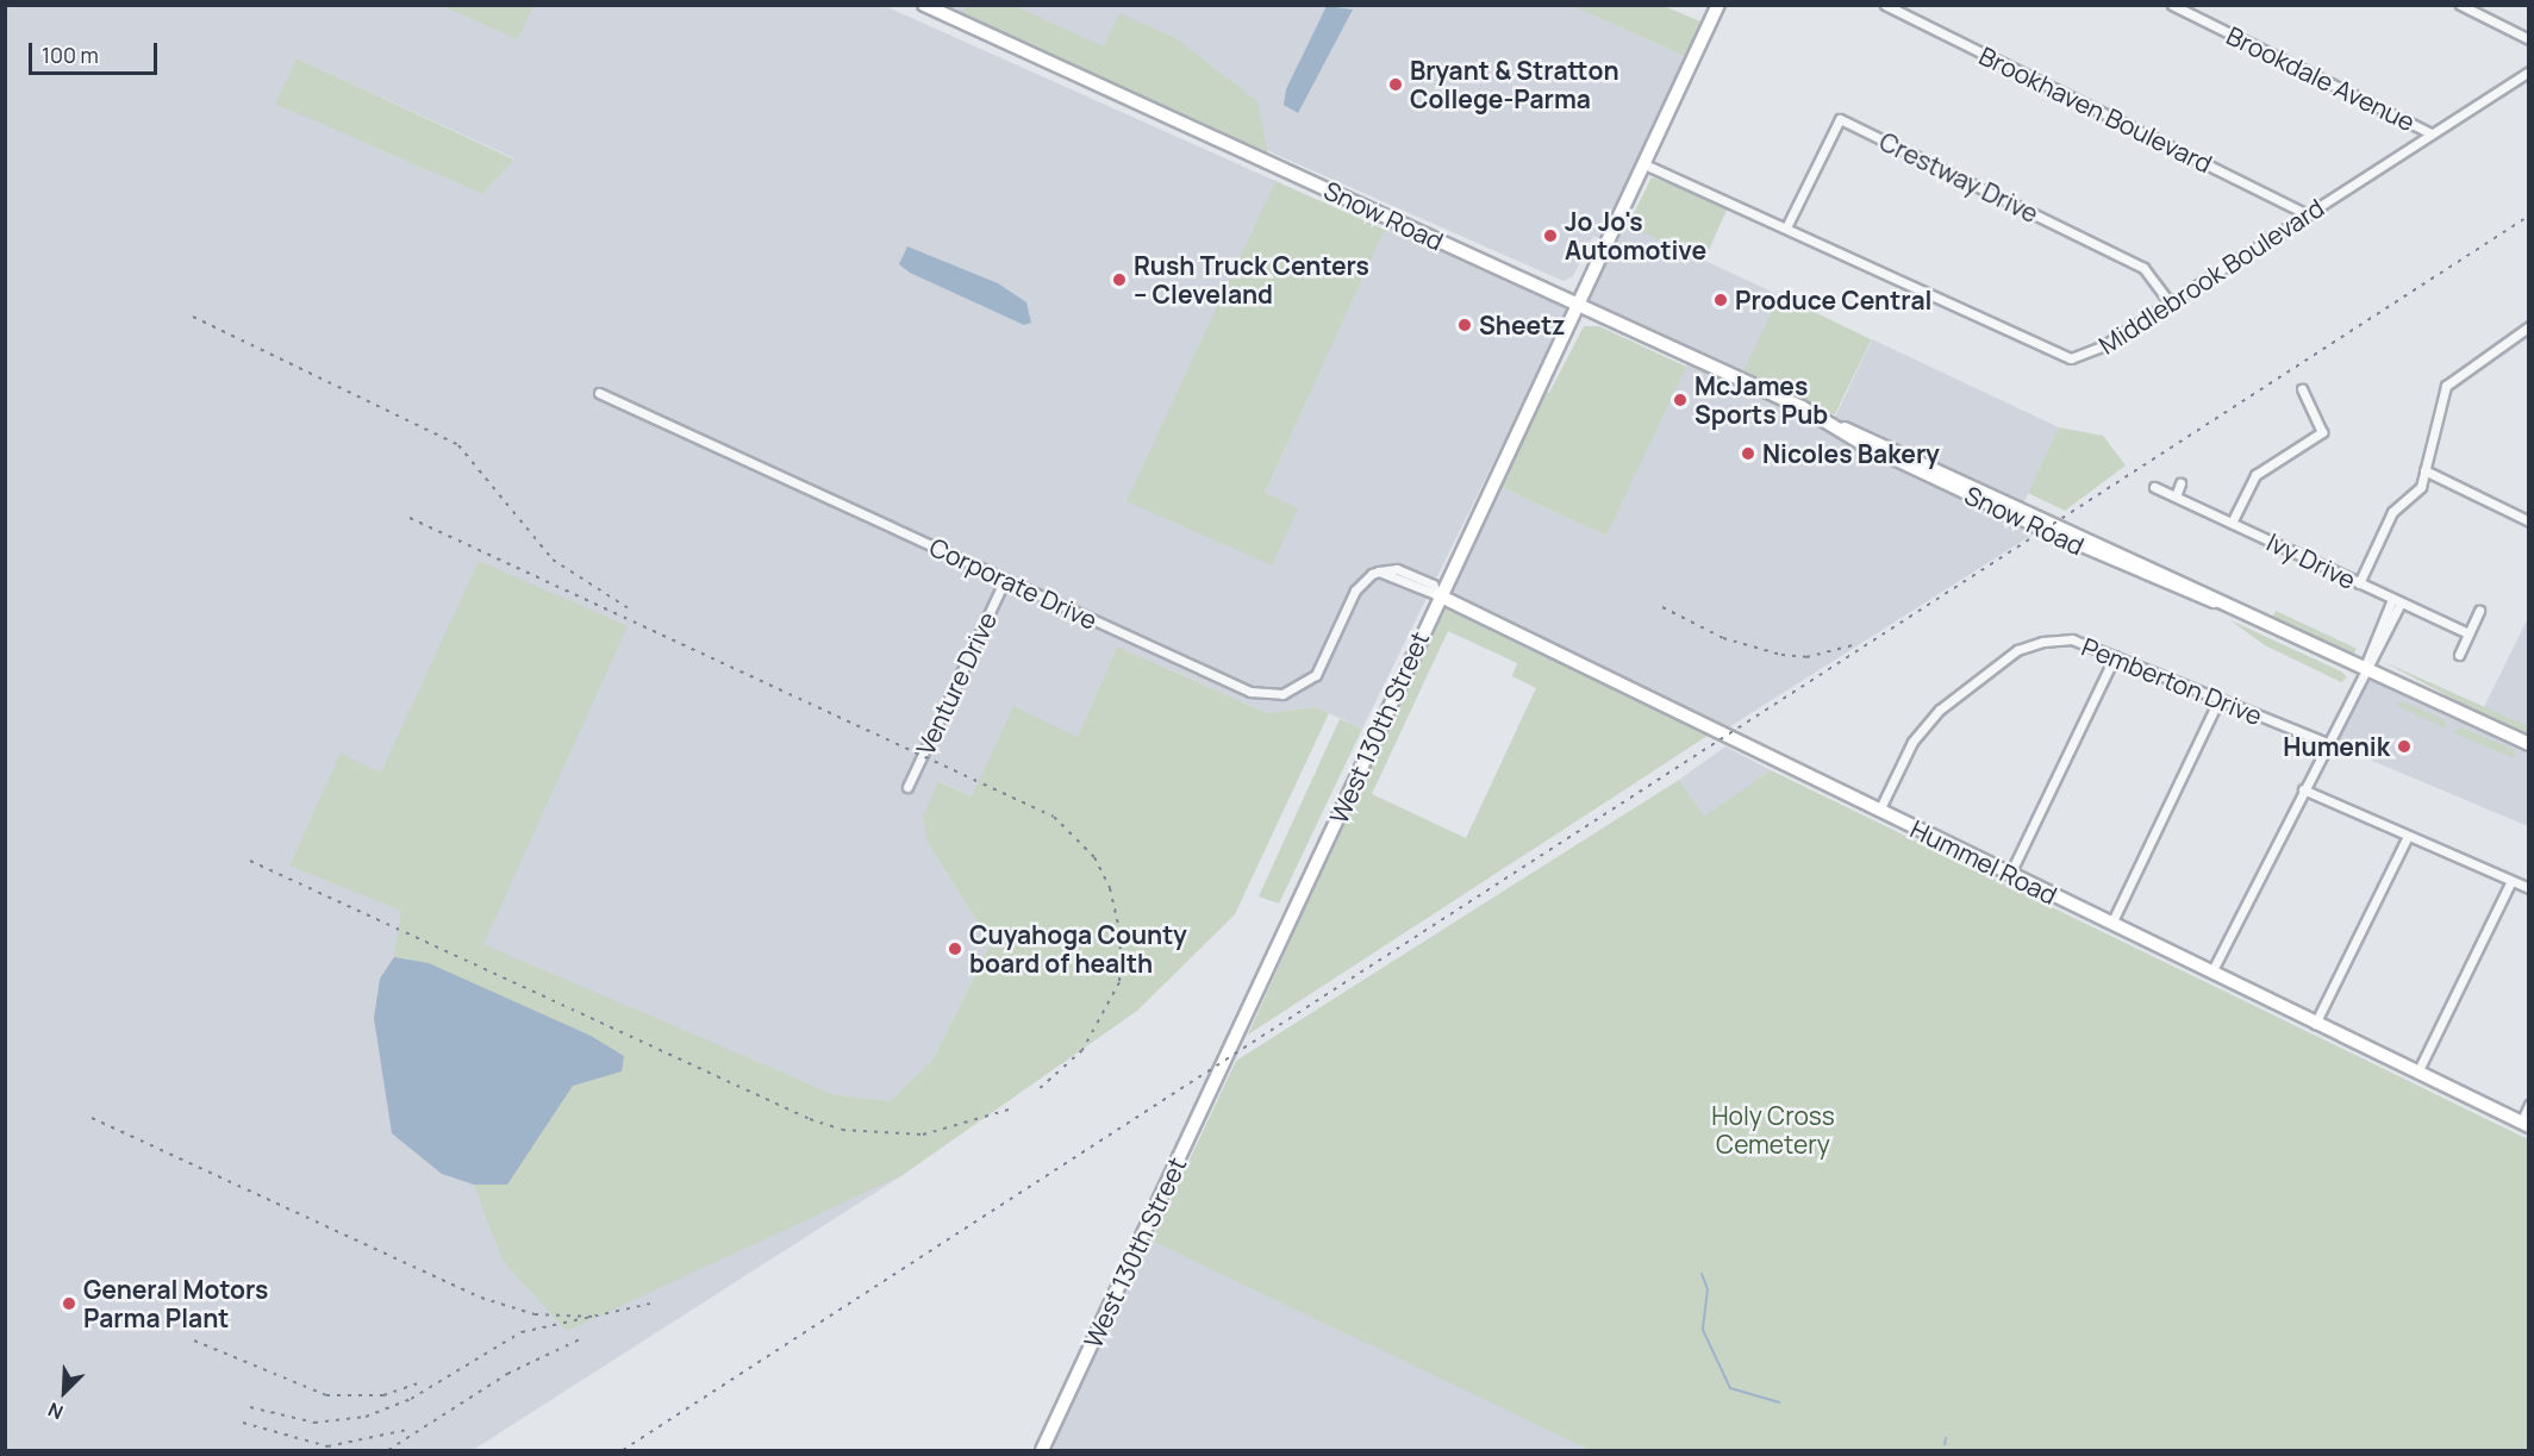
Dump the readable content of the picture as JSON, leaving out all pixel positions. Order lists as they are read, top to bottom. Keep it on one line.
{"streets":{"main road":["Snow Road","West 130th Street","Hummel Road"],"street":["Brookdale Avenue","Brookhaven Boulevard","Crestway Drive","Middlebrook Boulevard","Ivy Drive","Corporate Drive","Pemberton Drive","Venture Drive"]},"crossings":[["Brookdale Avenue","Middlebrook Boulevard"],["Brookhaven Boulevard","Middlebrook Boulevard"],["Crestway Drive","Middlebrook Boulevard"],["Snow Road","West 130th Street"],["Middlebrook Boulevard","West 130th Street"],["Corporate Drive","Venture Drive"],["Corporate Drive","West 130th Street"],["Corporate Drive","Hummel Road"],["Pemberton Drive","Hummel Road"],["West 130th Street","Hummel Road"]],"parks":["Holy Cross Cemetery"],"places":["Bryant & Stratton College-Parma","Jo Jo's Automotive","Rush Truck Centers – Cleveland","Produce Central","Sheetz","McJames Sports Pub","Nicoles Bakery","Humenik","Cuyahoga County board of health","General Motors Parma Plant"],"scale_bar":"100 m","north":"bottom left"}
